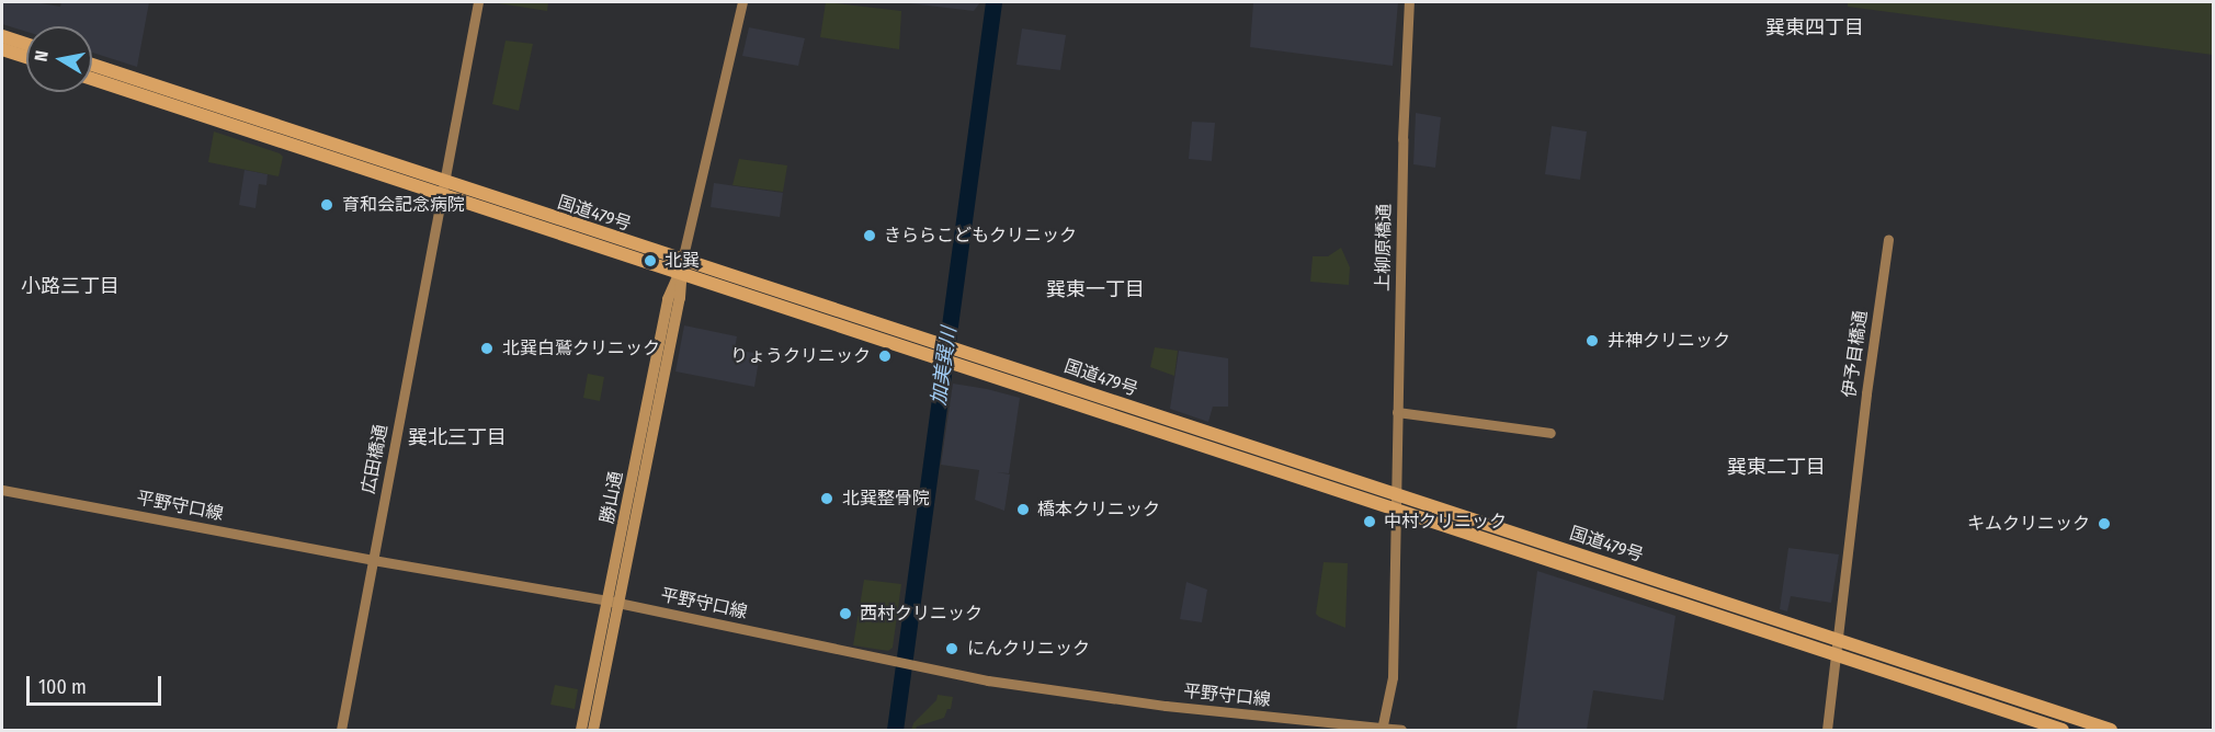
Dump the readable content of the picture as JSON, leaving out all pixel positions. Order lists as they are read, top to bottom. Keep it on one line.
{"streets":{"highway":["国道479号"],"main road":["勝山通"],"street":["上柳原橋通","伊予目橋通","広田橋通","平野守口線"]},"crossings":[["国道479号","上柳原橋通"],["国道479号","伊予目橋通"],["国道479号","広田橋通"],["国道479号","勝山通"],["上柳原橋通","平野守口線"],["広田橋通","平野守口線"],["勝山通","平野守口線"]],"districts":["巽東四丁目","小路三丁目","巽東一丁目","巽北三丁目","巽東二丁目"],"water":["加美巽川"],"places":["育和会記念病院","きららこどもクリニック","北巽","井神クリニック","北巽白鷲クリニック","りょうクリニック","北巽整骨院","橋本クリニック","中村クリニック","キムクリニック","西村クリニック","にんクリニック"],"scale_bar":"100 m","north":"left"}
